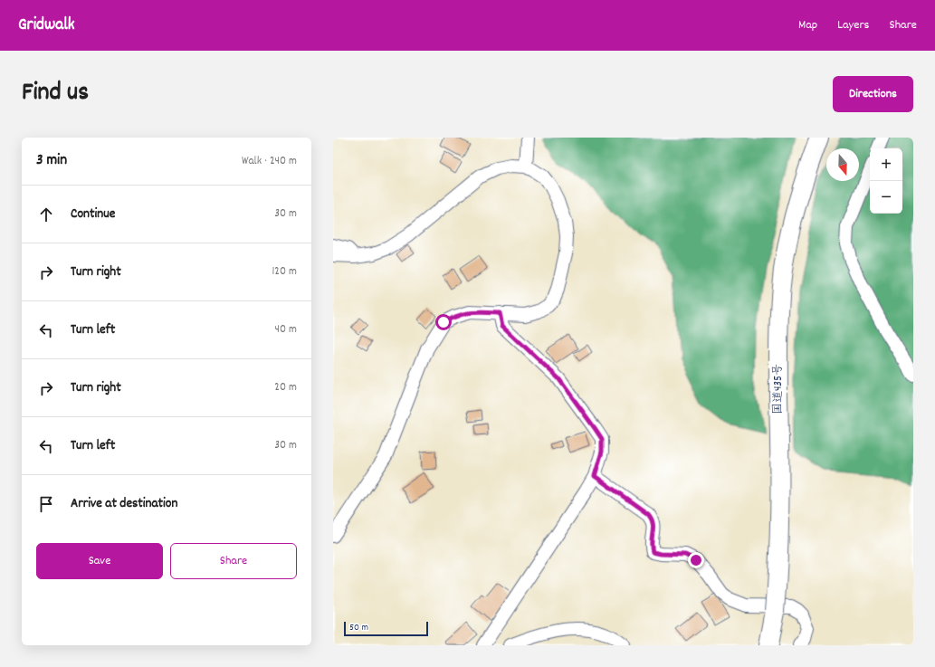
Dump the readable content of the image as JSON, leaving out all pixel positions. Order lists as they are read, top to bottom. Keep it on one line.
{"streets":{"highway":["国道435号"]},"scale_bar":"50 m","north":"bottom","page":{"header":"Gridwalk","nav":["Map","Layers","Share"],"title":"Find us","buttons":["Directions",["Save","Share"]],"heading":["3 min","Walk · 240 m"],"map_buttons":["+","−"],"list":[["Continue","30 m"],["Turn right","120 m"],["Turn left","40 m"],["Turn right","20 m"],["Turn left","30 m"],"Arrive at destination"],"scale":"50 m"}}
